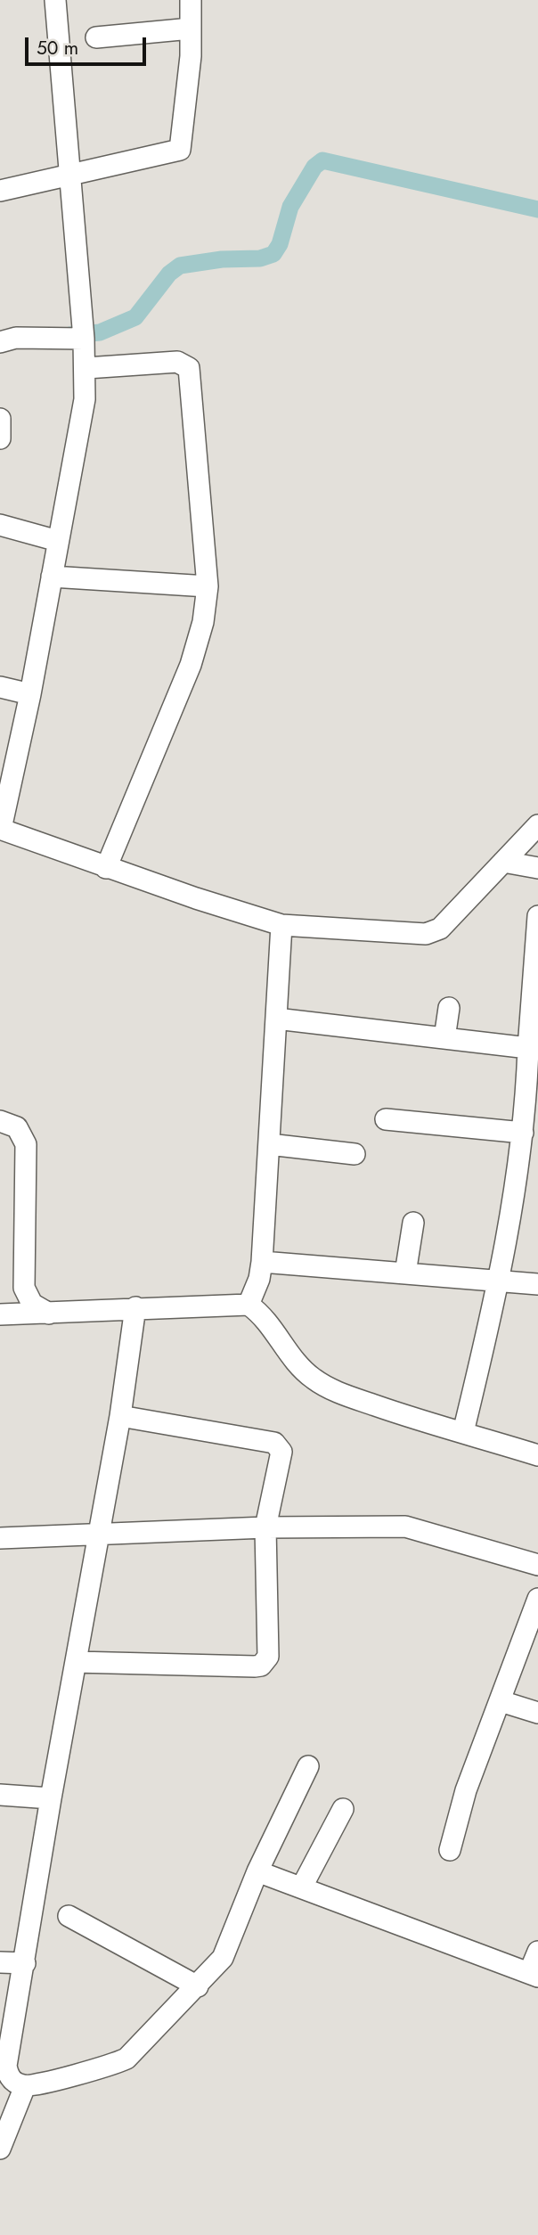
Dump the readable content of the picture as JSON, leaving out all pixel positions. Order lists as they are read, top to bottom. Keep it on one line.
{"scale_bar":"50 m"}
